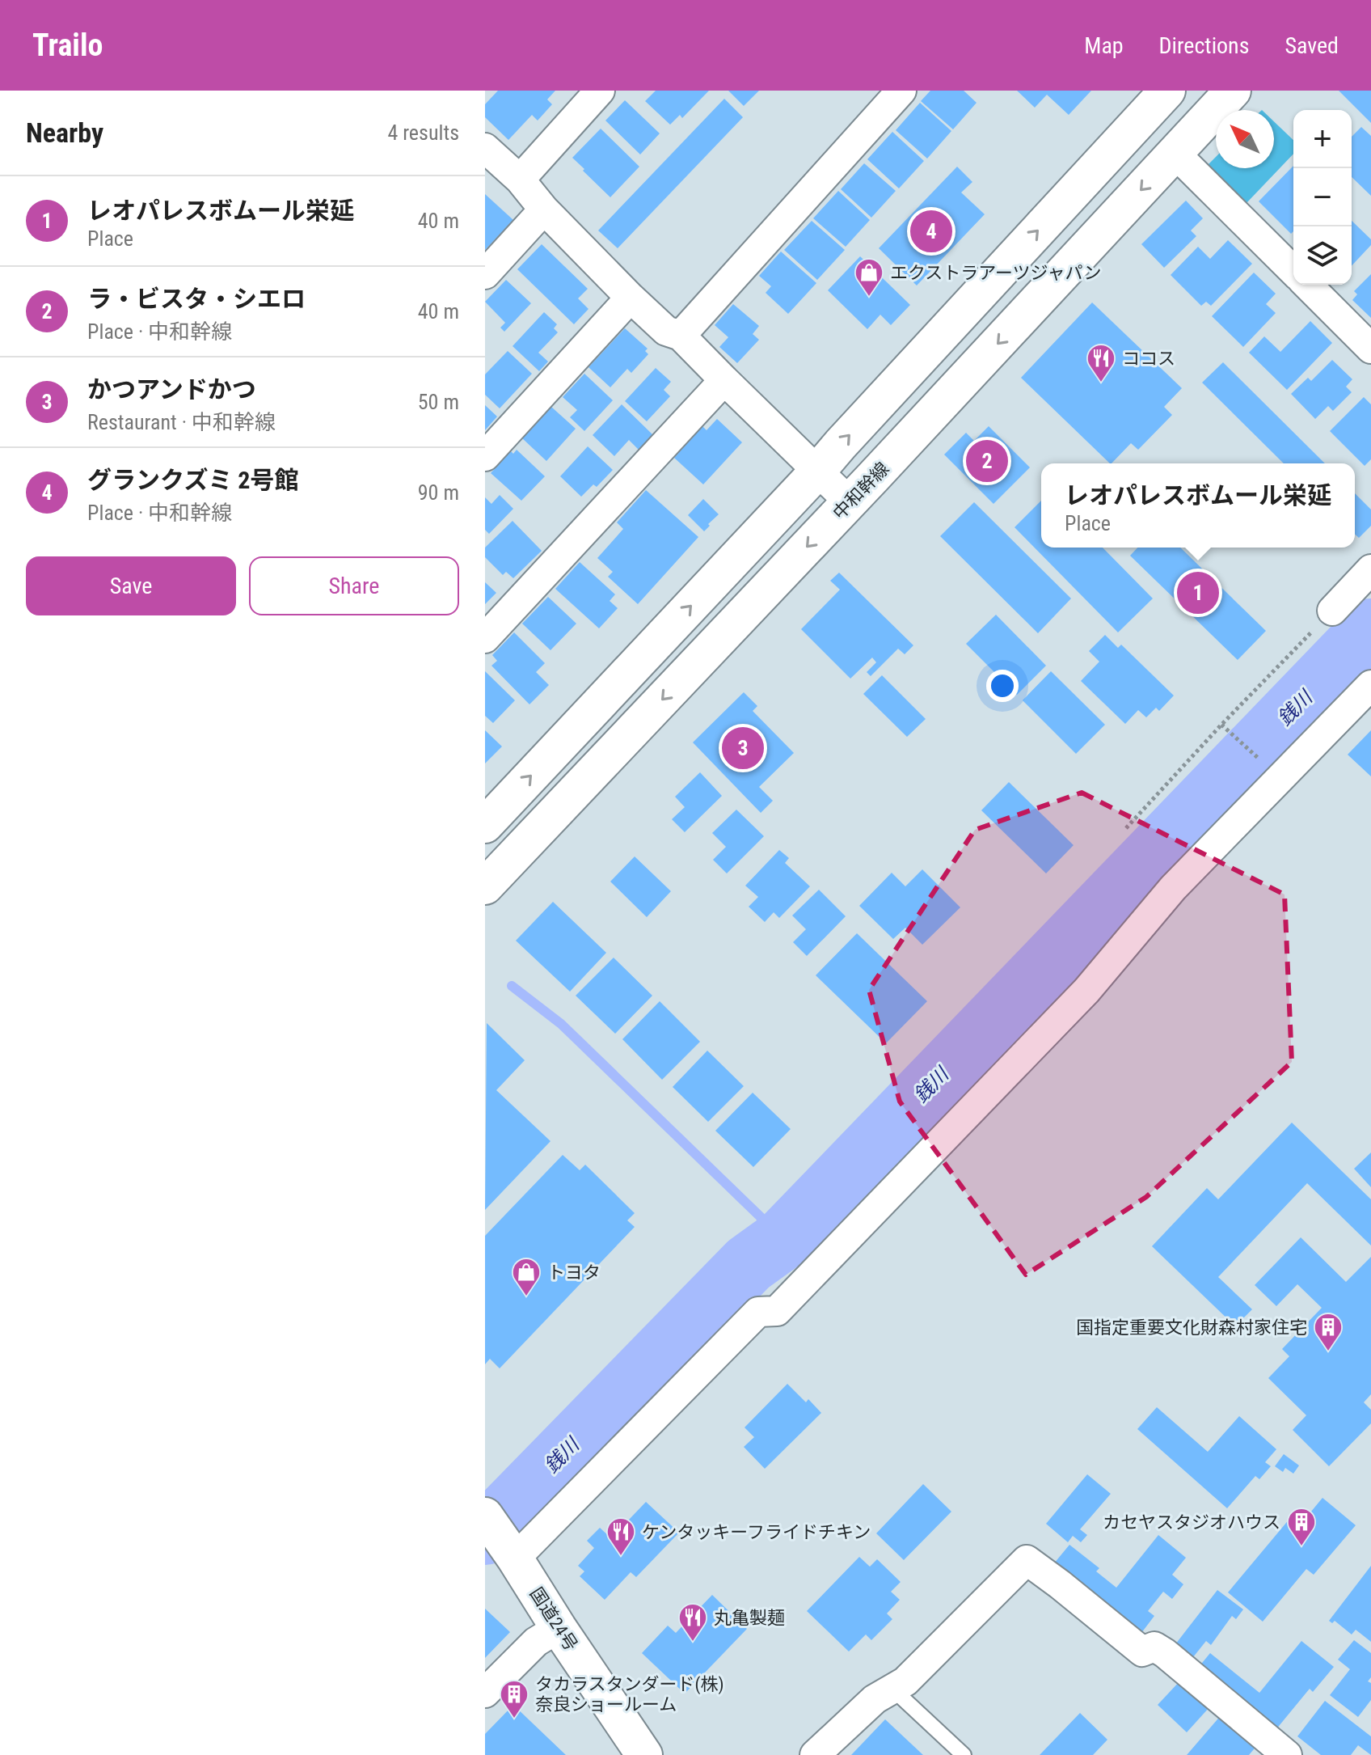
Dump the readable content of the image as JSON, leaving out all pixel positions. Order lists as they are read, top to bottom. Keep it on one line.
{"streets":{"main road":["中和幹線","国道24号"]},"water":["銭川"],"places":{"shop":["エクストラアーツジャパン","トヨタ"],"restaurant":["ココス","ケンタッキーフライドチキン","丸亀製麺"],"building":["国指定重要文化財森村家住宅","カセヤスタジオハウス","タカラスタンダード(株) 奈良ショールーム"]},"north":"top left","page":{"header":"Trailo","nav":["Map","Directions","Saved"],"heading":["Nearby","4 results"],"map_buttons":["+","−"],"list":[{"mark":"1","name":"レオパレスボムール栄延","note":"Place","value":"40 m"},{"mark":"2","name":"ラ・ビスタ・シエロ","note":"Place · 中和幹線","value":"40 m"},{"mark":"3","name":"かつアンドかつ","note":"Restaurant · 中和幹線","value":"50 m"},{"mark":"4","name":"グランクズミ 2号館","note":"Place · 中和幹線","value":"90 m"}],"pins":["4","2","1","3"],"popup":["レオパレスボムール栄延","Place"],"buttons":["Save","Share"]}}
